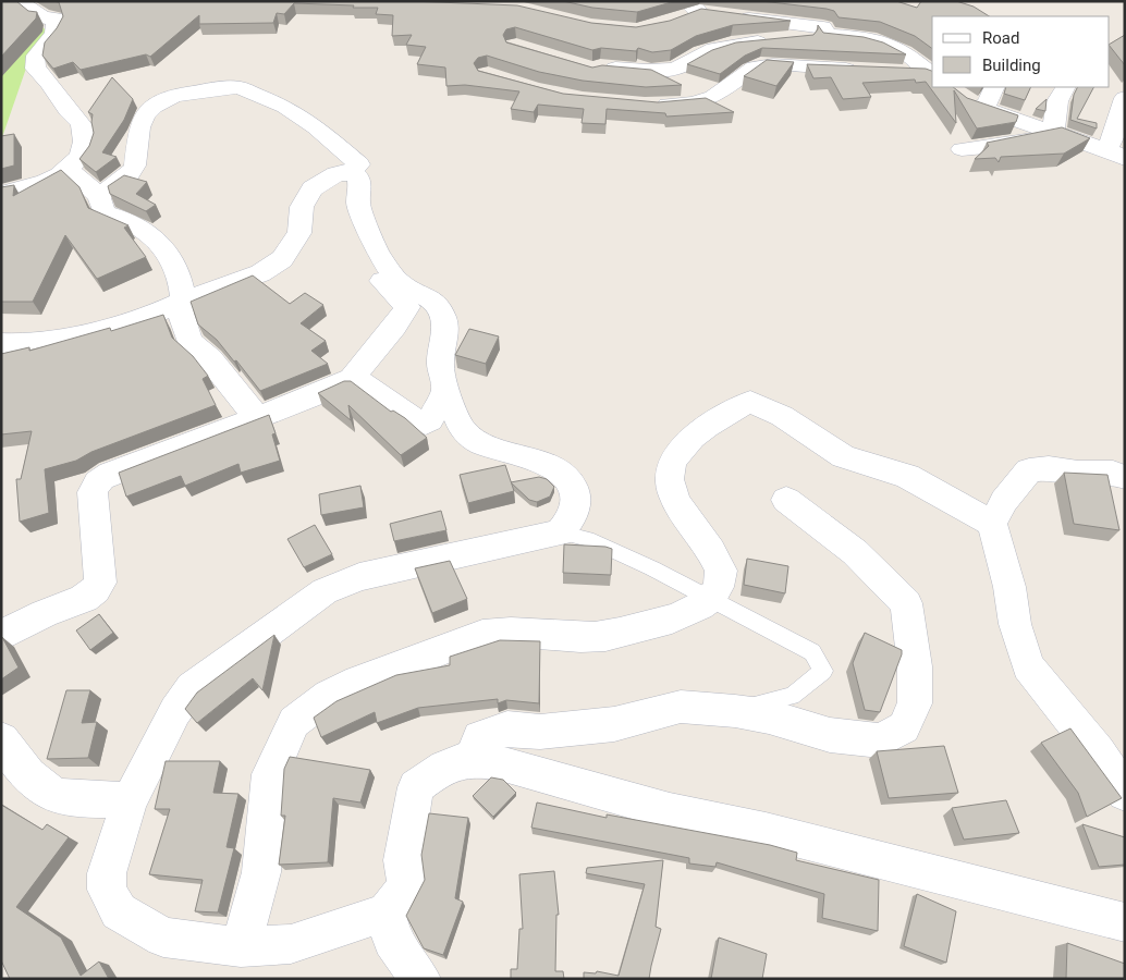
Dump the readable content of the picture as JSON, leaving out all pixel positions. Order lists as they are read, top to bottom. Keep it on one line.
{"legend":["Road","Building"]}
